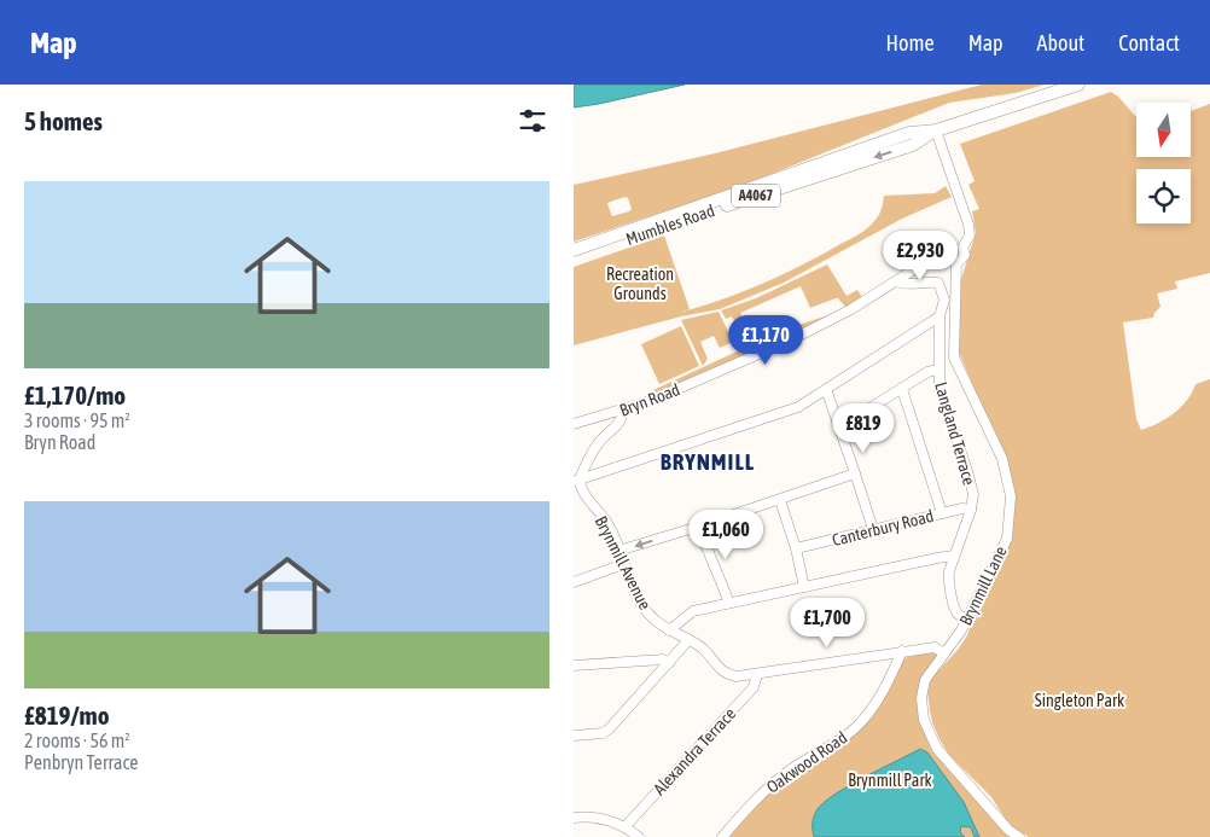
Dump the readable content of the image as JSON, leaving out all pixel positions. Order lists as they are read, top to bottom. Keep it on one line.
{"streets":{"main road":["A4067","Mumbles Road"],"street":["Bryn Road","Langland Terrace","Canterbury Road","Brynmill Avenue","Brynmill Lane","Alexandra Terrace","Oakwood Road"]},"crossings":[["Mumbles Road","Brynmill Lane"],["Bryn Road","Langland Terrace"],["Bryn Road","Brynmill Lane"],["Langland Terrace","Canterbury Road"],["Langland Terrace","Brynmill Lane"],["Brynmill Avenue","Alexandra Terrace"]],"districts":["BRYNMILL"],"parks":["Recreation Grounds","Singleton Park","Brynmill Park"],"north":"bottom","page":{"header":"Map","nav":["Home","Map","About","Contact"],"heading":"5 homes","list":[{"name":"£1,170/mo","note":"3 rooms · 95 m² · Bryn Road"},{"name":"£819/mo","note":"2 rooms · 56 m² · Penbryn Terrace"}],"price":["£2,930","£1,170","£819","£1,060","£1,700"]}}
